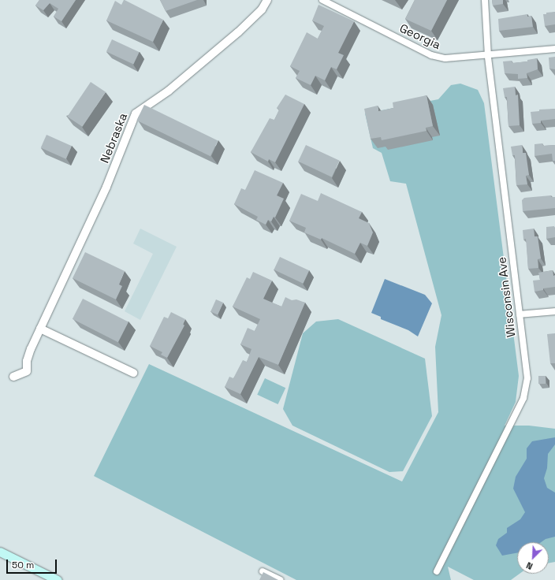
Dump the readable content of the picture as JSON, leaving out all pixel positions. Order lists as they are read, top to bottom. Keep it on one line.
{"streets":{"street":["Georgia","Nebraska","Wisconsin Ave"]},"crossings":[["Georgia","Wisconsin Ave"]],"scale_bar":"50 m","north":"bottom left"}
